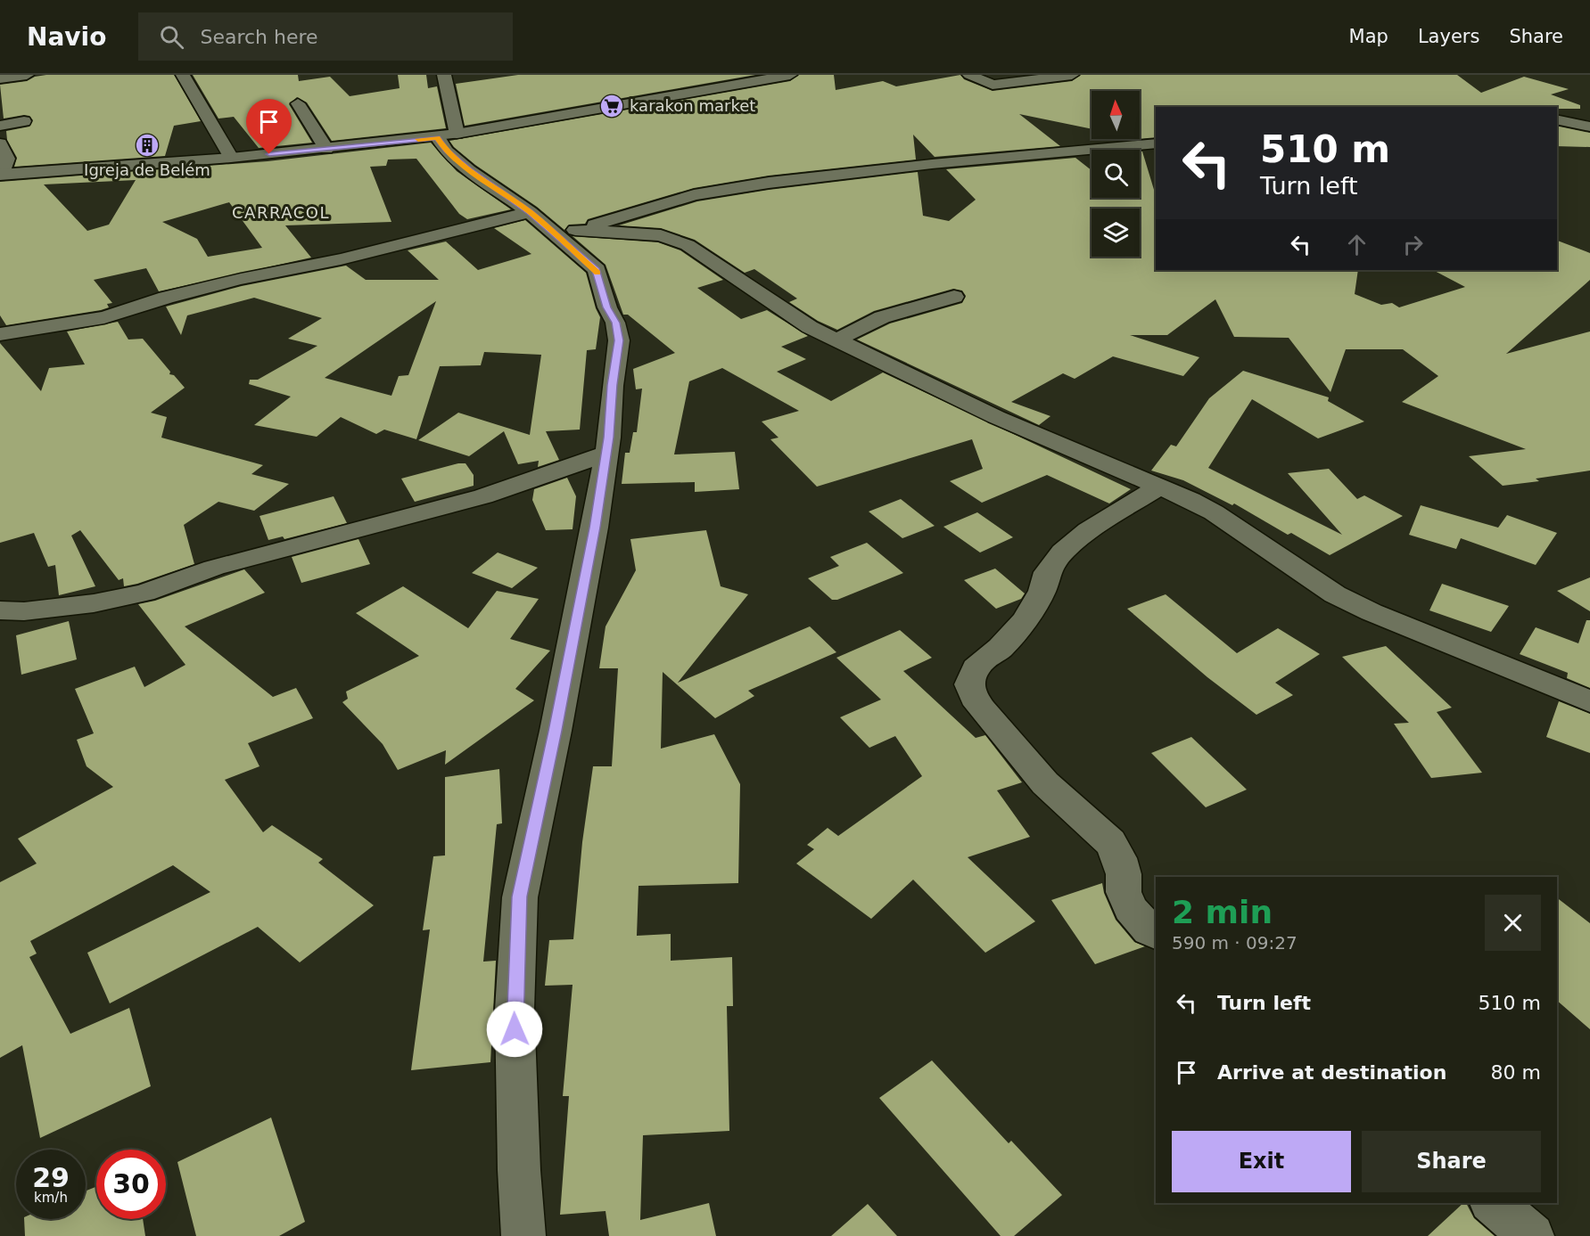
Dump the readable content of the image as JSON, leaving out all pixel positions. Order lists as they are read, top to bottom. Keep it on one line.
{"districts":["CARRACOL"],"places":{"supermarket":["karakon market"],"building":["Igreja de Belém"]},"north":"top","page":{"header":"Navio","search":"Search here","nav":["Map","Layers","Share"],"turn":["510 m","Turn left"],"heading":["2 min","590 m · 09:27"],"list":[{"name":"Turn left","value":"510 m"},{"name":"Arrive at destination","value":"80 m"}],"buttons":["Exit","Share"],"speed":"29 km/h","limit":"30"}}
